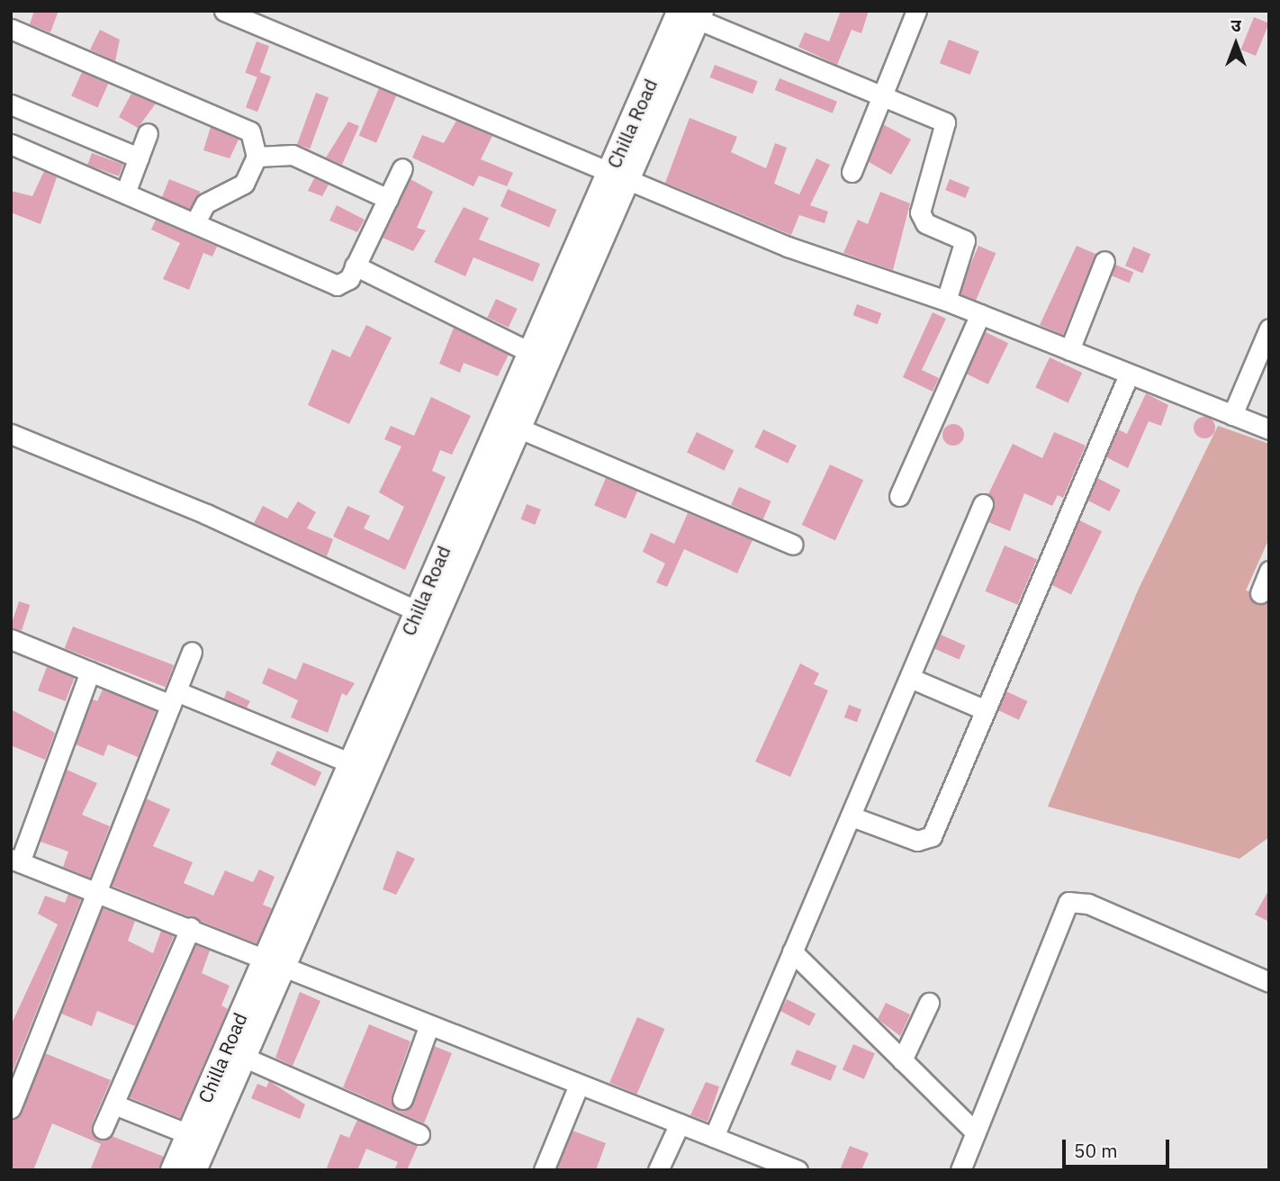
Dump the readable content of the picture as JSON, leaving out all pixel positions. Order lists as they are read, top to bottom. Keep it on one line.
{"streets":{"main road":["Chilla Road"]},"scale_bar":"50 m","north":"top"}
